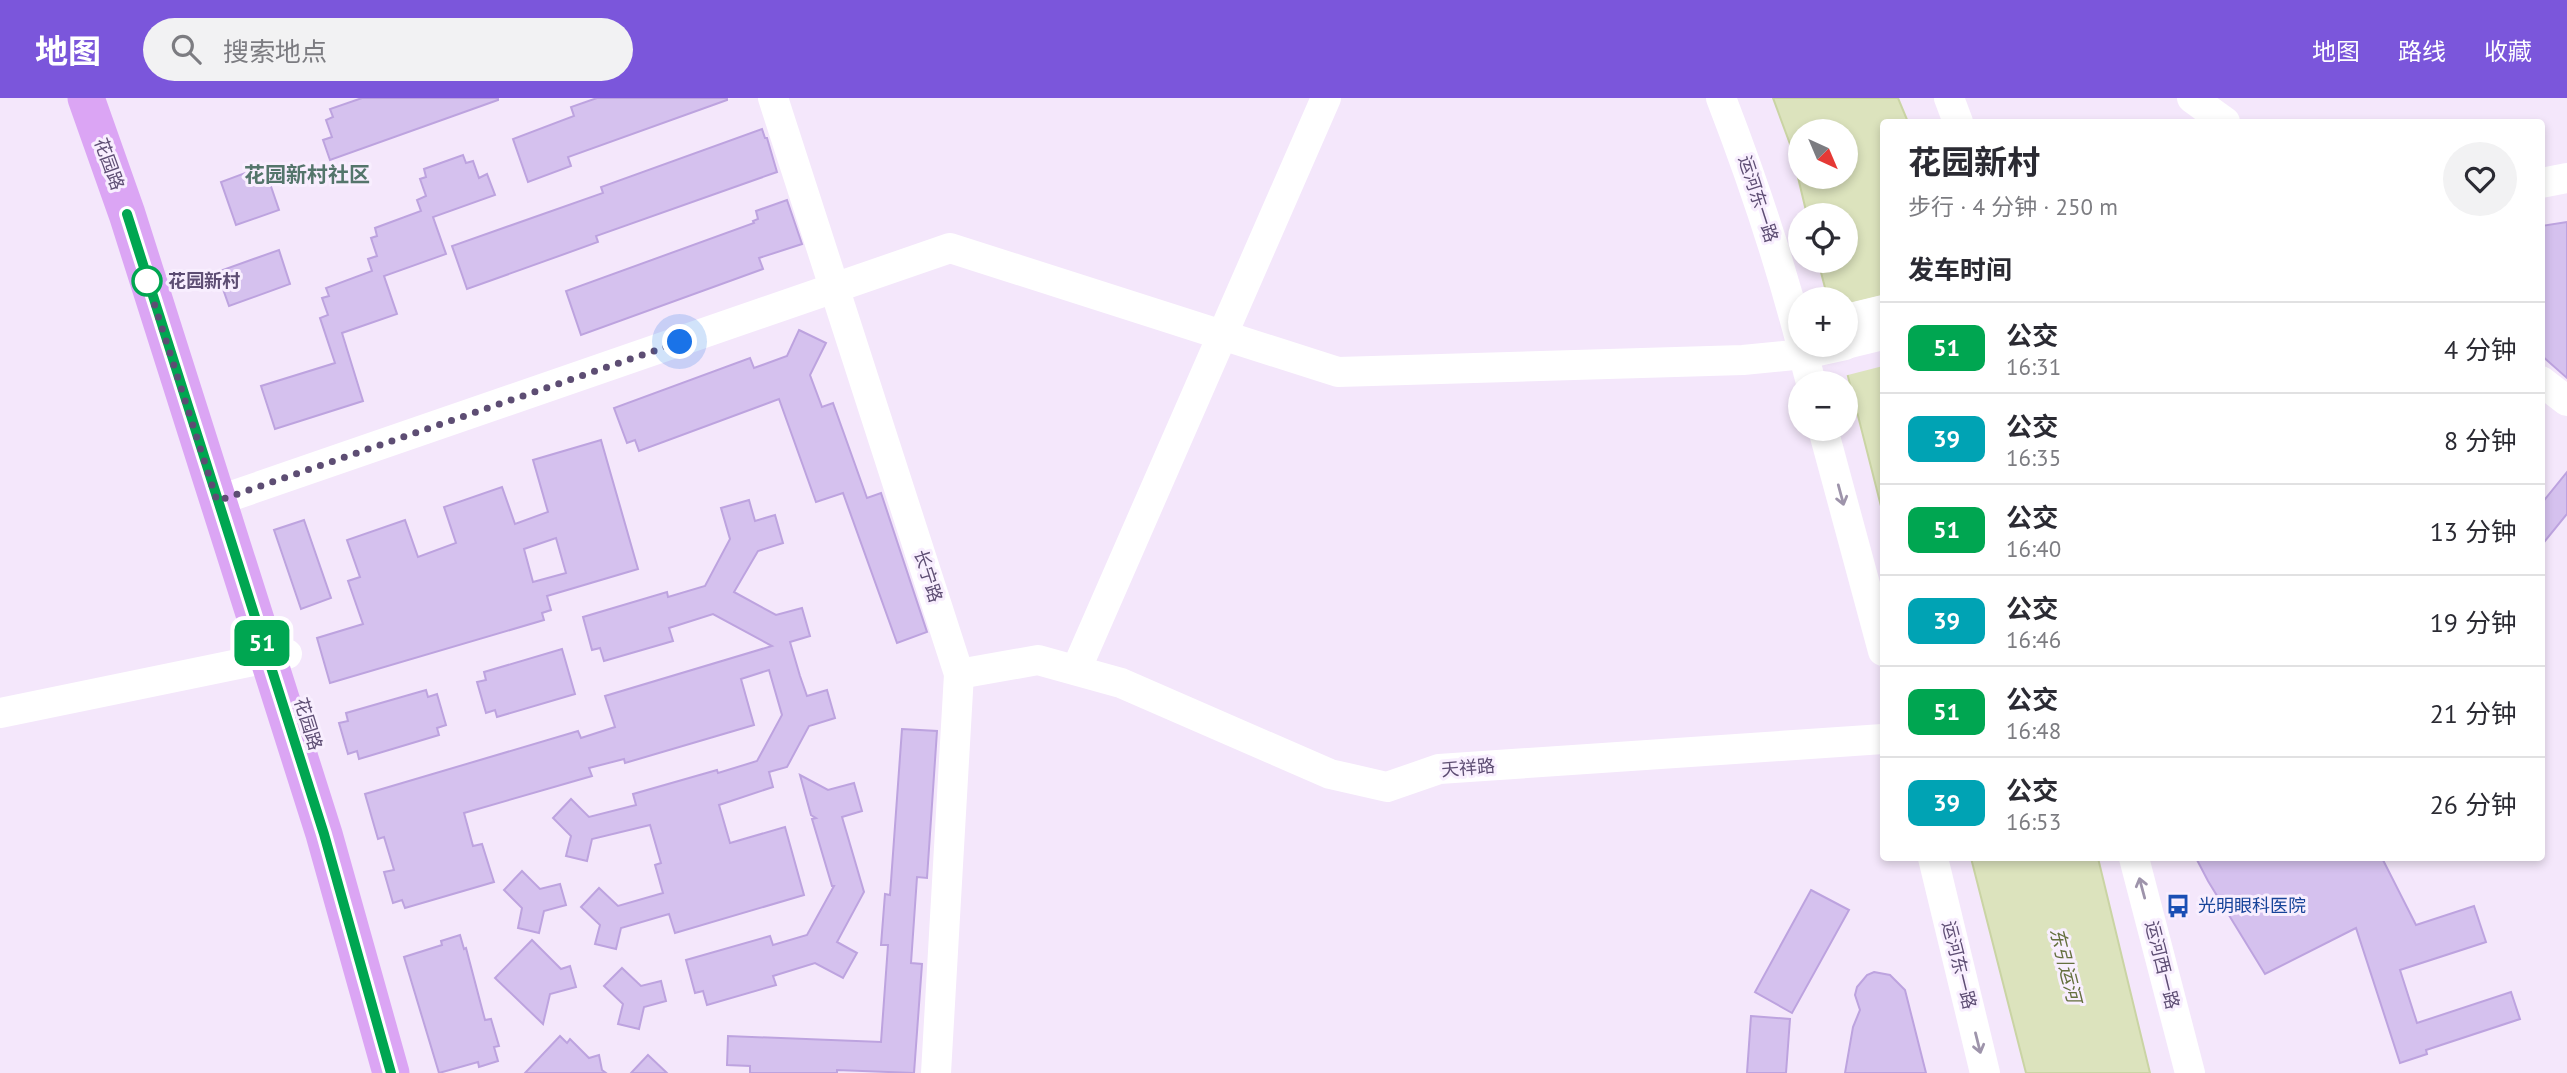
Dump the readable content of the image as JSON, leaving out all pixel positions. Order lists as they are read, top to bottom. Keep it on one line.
{"streets":{"main road":["花园路"],"street":["运河东一路","长宁路","天祥路","运河西一路"]},"crossings":[["长宁路","天祥路"]],"one_way":["运河东一路","运河西一路"],"districts":["花园新村社区"],"water":["东引运河"],"places":{"other":["花园新村"],"bus stop":["光明眼科医院"]},"lines":["bus line 51"],"north":"bottom right","page":{"header":"地图","search":"搜索地点","nav":["地图","路线","收藏"],"on_map":"51","map_buttons":["+","−"],"heading":[["花园新村","步行 · 4 分钟 · 250 m"],"发车时间"],"list":[{"mark":"51","name":"公交","note":"16:31","value":"4 分钟"},{"mark":"39","name":"公交","note":"16:35","value":"8 分钟"},{"mark":"51","name":"公交","note":"16:40","value":"13 分钟"},{"mark":"39","name":"公交","note":"16:46","value":"19 分钟"},{"mark":"51","name":"公交","note":"16:48","value":"21 分钟"},{"mark":"39","name":"公交","note":"16:53","value":"26 分钟"}]}}
